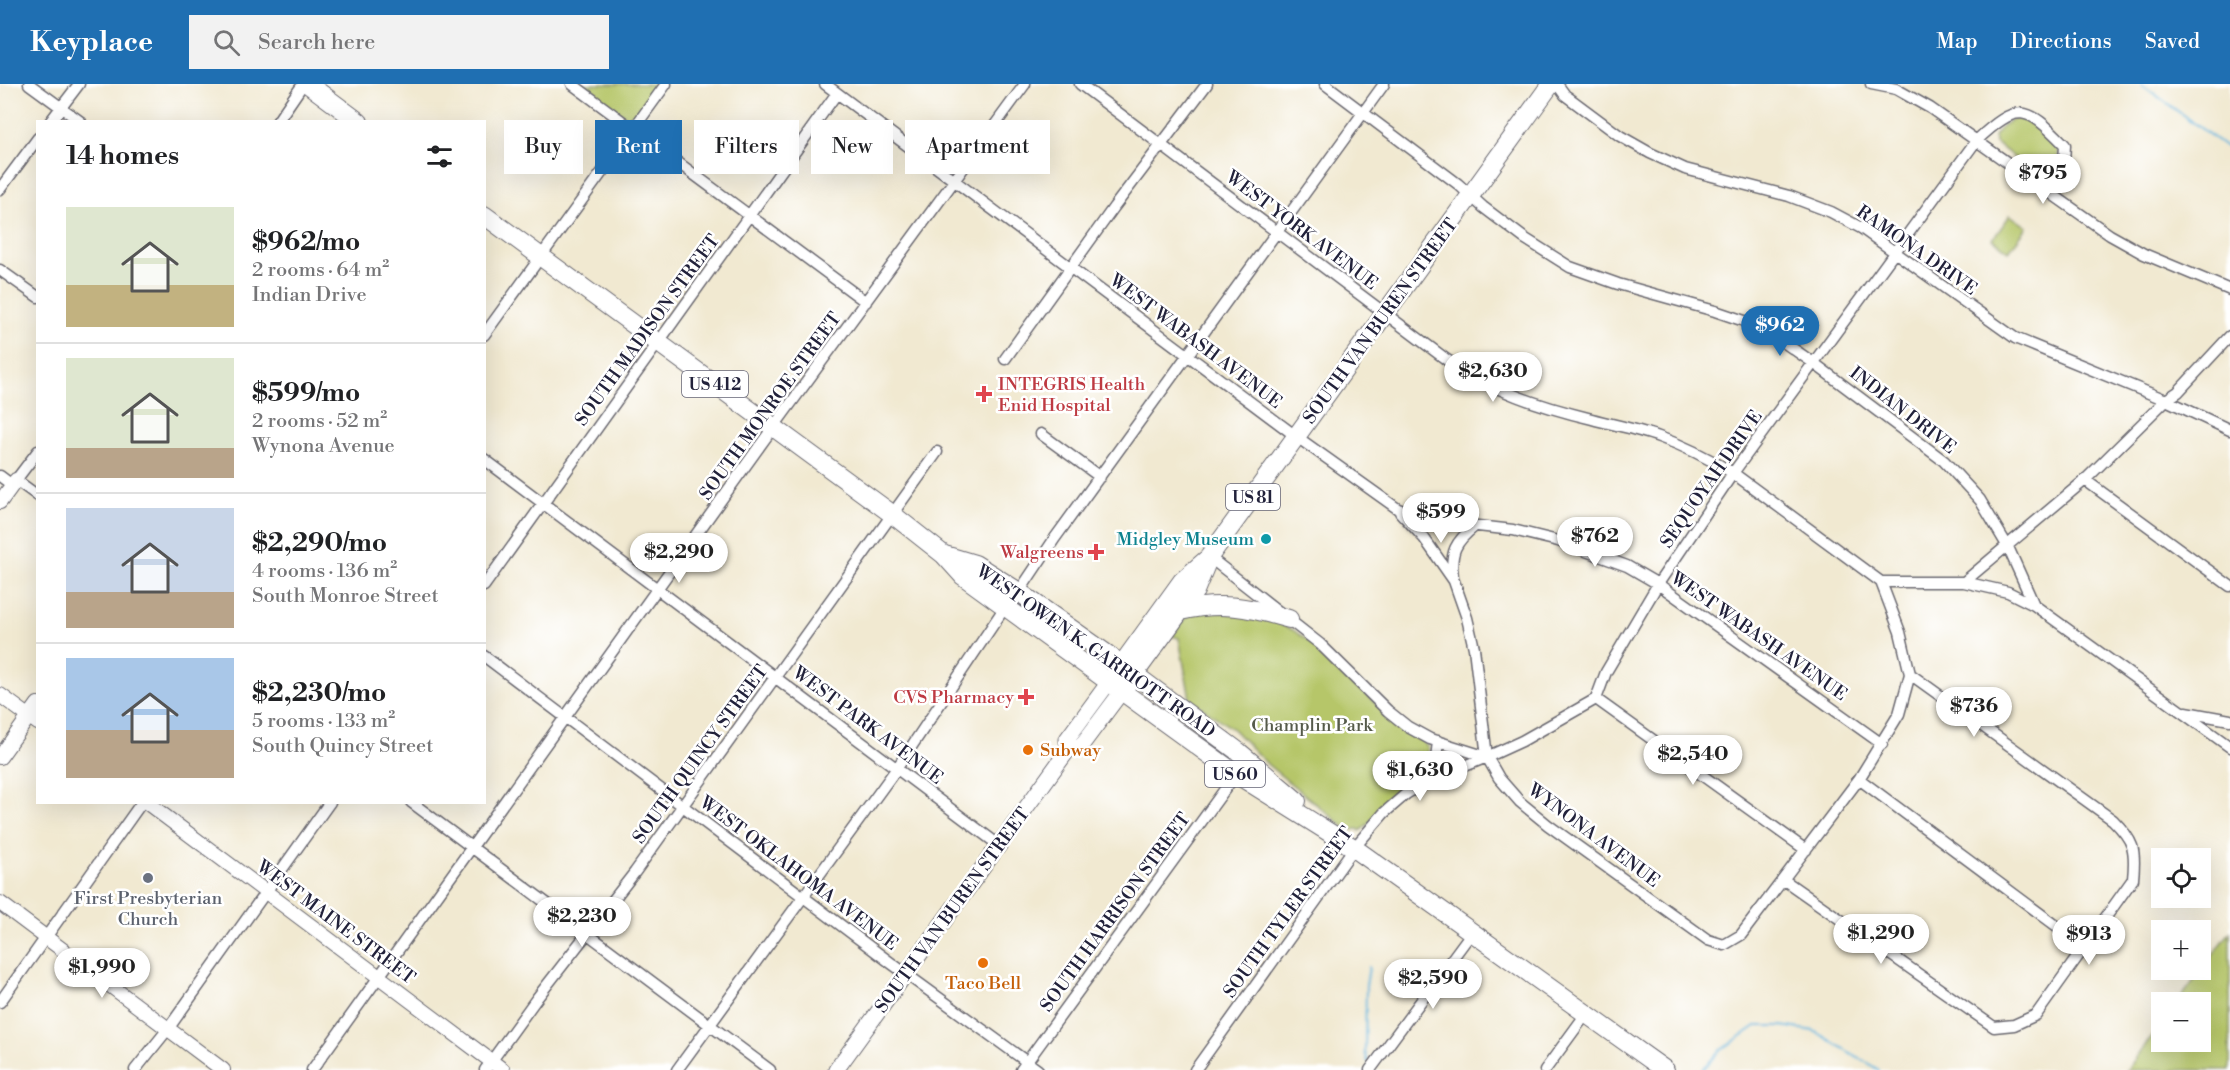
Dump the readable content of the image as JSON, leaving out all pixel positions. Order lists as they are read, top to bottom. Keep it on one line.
{"streets":{"highway":["SOUTH VAN BUREN STREET","US 412","US 81","WEST OWEN K. GARRIOTT ROAD","US 60"],"main road":["WEST MAINE STREET"],"street":["WEST YORK AVENUE","RAMONA DRIVE","SOUTH MADISON STREET","WEST WABASH AVENUE","SOUTH MONROE STREET","INDIAN DRIVE","SEQUOYAH DRIVE","WEST PARK AVENUE","SOUTH QUINCY STREET","WYNONA AVENUE","WEST OKLAHOMA AVENUE","SOUTH HARRISON STREET","SOUTH TYLER STREET"]},"crossings":[["WEST YORK AVENUE","SOUTH VAN BUREN STREET"],["WEST YORK AVENUE","SEQUOYAH DRIVE"],["RAMONA DRIVE","SEQUOYAH DRIVE"],["SOUTH VAN BUREN STREET","WEST WABASH AVENUE"],["SOUTH VAN BUREN STREET","INDIAN DRIVE"],["SOUTH VAN BUREN STREET","WEST OWEN K. GARRIOTT ROAD"],["SOUTH VAN BUREN STREET","WEST PARK AVENUE"],["SOUTH VAN BUREN STREET","WEST OKLAHOMA AVENUE"],["SOUTH MADISON STREET","WEST WABASH AVENUE"],["SOUTH MADISON STREET","WEST OWEN K. GARRIOTT ROAD"],["SOUTH MADISON STREET","WEST PARK AVENUE"],["WEST WABASH AVENUE","SOUTH MONROE STREET"],["WEST WABASH AVENUE","SEQUOYAH DRIVE"],["WEST WABASH AVENUE","WYNONA AVENUE"],["SOUTH MONROE STREET","WEST OWEN K. GARRIOTT ROAD"],["SOUTH MONROE STREET","WEST PARK AVENUE"],["SOUTH MONROE STREET","WEST OKLAHOMA AVENUE"],["SOUTH MONROE STREET","WEST MAINE STREET"],["INDIAN DRIVE","SEQUOYAH DRIVE"],["WEST OWEN K. GARRIOTT ROAD","SOUTH QUINCY STREET"],["WEST OWEN K. GARRIOTT ROAD","SOUTH HARRISON STREET"],["WEST OWEN K. GARRIOTT ROAD","SOUTH TYLER STREET"],["WEST PARK AVENUE","SOUTH QUINCY STREET"],["SOUTH QUINCY STREET","WEST OKLAHOMA AVENUE"],["SOUTH QUINCY STREET","WEST MAINE STREET"],["WYNONA AVENUE","SOUTH TYLER STREET"],["WEST OKLAHOMA AVENUE","SOUTH HARRISON STREET"]],"parks":["Champlin Park"],"places":{"health":["INTEGRIS Health Enid Hospital","Walgreens","CVS Pharmacy"],"other":["Midgley Museum","Subway","First Presbyterian Church","Taco Bell"]},"page":{"header":"Keyplace","search":"Search here","nav":["Map","Directions","Saved"],"chip":["Buy","Rent","Filters","New","Apartment"],"heading":"14 homes","price":["$795","$962","$2,630","$599","$762","$2,290","$736","$2,540","$1,630","$2,230","$1,290","$913","$1,990","$2,590"],"list":[{"name":"$962/mo","note":"2 rooms · 64 m² · Indian Drive"},{"name":"$599/mo","note":"2 rooms · 52 m² · Wynona Avenue"},{"name":"$2,290/mo","note":"4 rooms · 136 m² · South Monroe Street"},{"name":"$2,230/mo","note":"5 rooms · 133 m² · South Quincy Street"}],"map_buttons":["+","−"]}}
